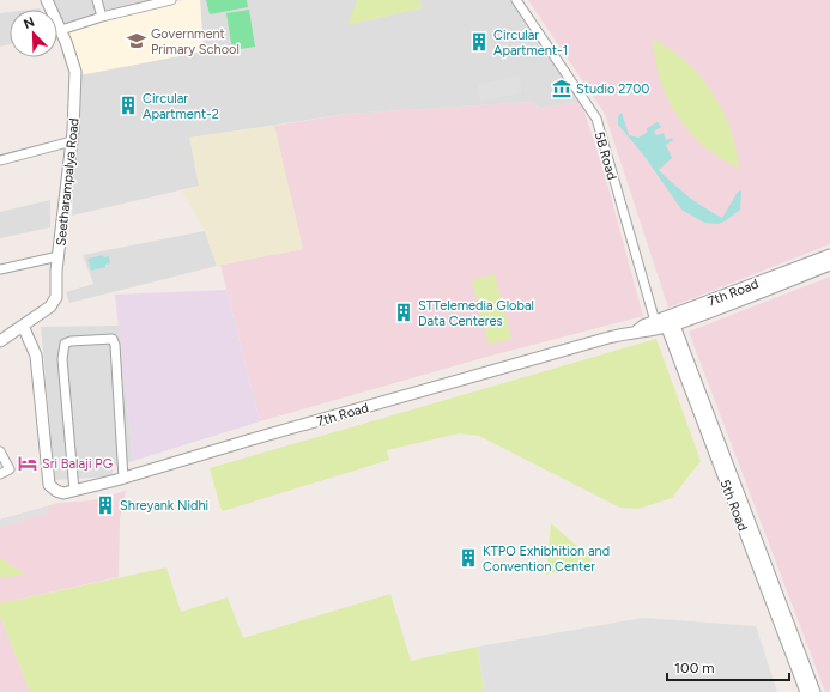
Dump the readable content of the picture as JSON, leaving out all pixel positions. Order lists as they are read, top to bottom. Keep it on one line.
{"streets":{"street":["5B Road","Seetharampalya Road","7th Road","5th Road"]},"crossings":[["5B Road","7th Road"],["5B Road","5th Road"],["Seetharampalya Road","7th Road"],["7th Road","5th Road"]],"places":{"school or university":["Government Primary School"],"building":["Circular Apartment-1","Circular Apartment-2","STTelemedia Global Data Centeres","Shreyank Nidhi","KTPO Exhibhition and Convention Center"],"museum":["Studio 2700"],"hotel":["Sri Balaji PG"]},"scale_bar":"100 m","north":"top left"}
